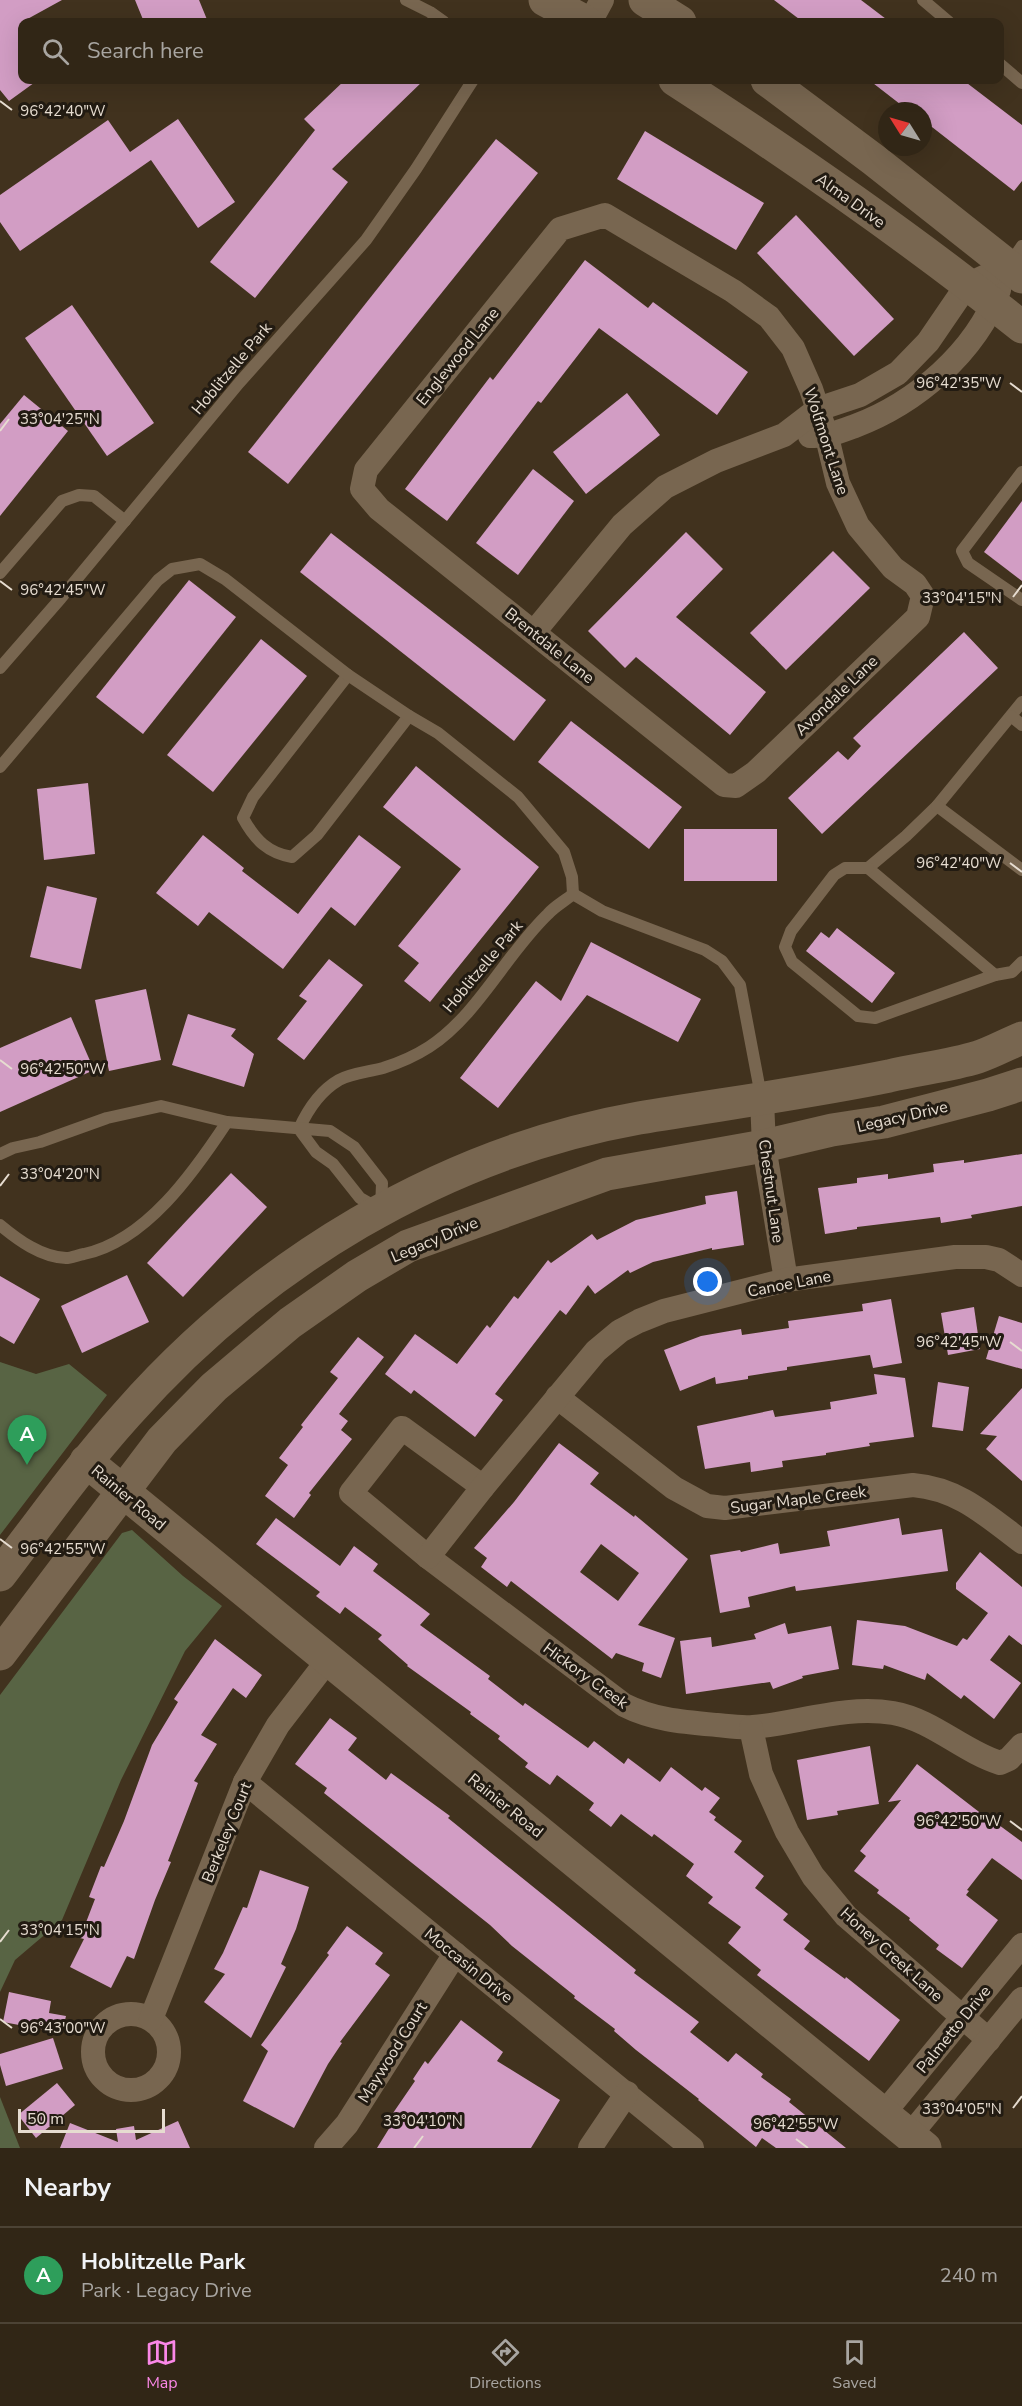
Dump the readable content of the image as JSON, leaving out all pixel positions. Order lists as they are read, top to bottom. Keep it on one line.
{"streets":{"main road":["Alma Drive","Legacy Drive","Rainier Road"],"street":["Englewood Lane","Wolfmont Lane","Brentdale Lane","Avondale Lane","Chestnut Lane","Canoe Lane","Sugar Maple Creek","Hickory Creek","Berkeley Court","Honey Creek Lane","Moccasin Drive","Palmetto Drive","Maywood Court"],"lane":["Hoblitzelle Park"]},"crossings":[["Englewood Lane","Wolfmont Lane"],["Englewood Lane","Brentdale Lane"],["Wolfmont Lane","Avondale Lane"],["Brentdale Lane","Avondale Lane"],["Legacy Drive","Chestnut Lane"],["Legacy Drive","Rainier Road"],["Chestnut Lane","Canoe Lane"],["Canoe Lane","Sugar Maple Creek"],["Canoe Lane","Hickory Creek"],["Rainier Road","Berkeley Court"],["Rainier Road","Palmetto Drive"],["Hickory Creek","Honey Creek Lane"],["Berkeley Court","Moccasin Drive"],["Honey Creek Lane","Palmetto Drive"],["Moccasin Drive","Maywood Court"]],"scale_bar":"50 m","north":"top left","page":{"search":"Search here","pins":"A","scale":"50 m","heading":"Nearby","list":[{"mark":"A","name":"Hoblitzelle Park","note":"Park · Legacy Drive","value":"240 m"}],"nav":["Map","Directions","Saved"]},"coordinates":["96°42'40\"W","96°42'35\"W","33°04'25\"N","96°42'45\"W","33°04'15\"N","96°42'50\"W","33°04'20\"N","96°42'55\"W","96°43'00\"W","33°04'05\"N","33°04'10\"N"]}
